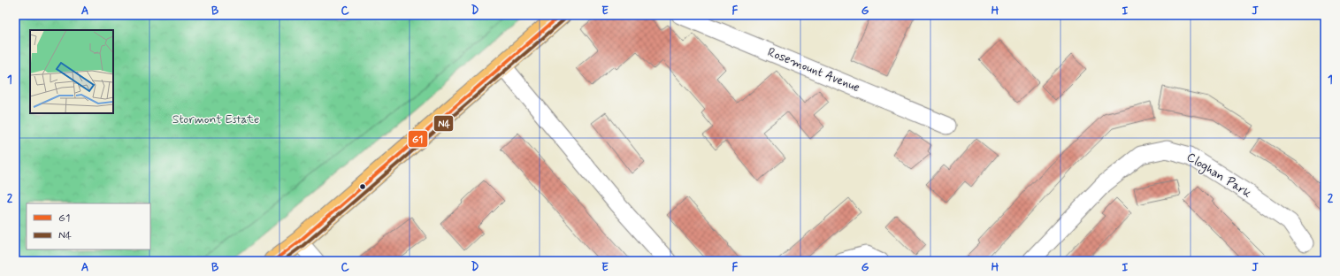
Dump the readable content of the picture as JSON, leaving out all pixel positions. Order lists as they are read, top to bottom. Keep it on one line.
{"streets":{"street":["Rosemount Avenue","Cloghan Park"]},"parks":["Stormont Estate"],"lines":["transit line G1","transit line N4"],"legend":["G1","N4"],"grid":{"columns":["A","B","C","D","E","F","G","H","I","J"],"rows":["1","2"]}}
